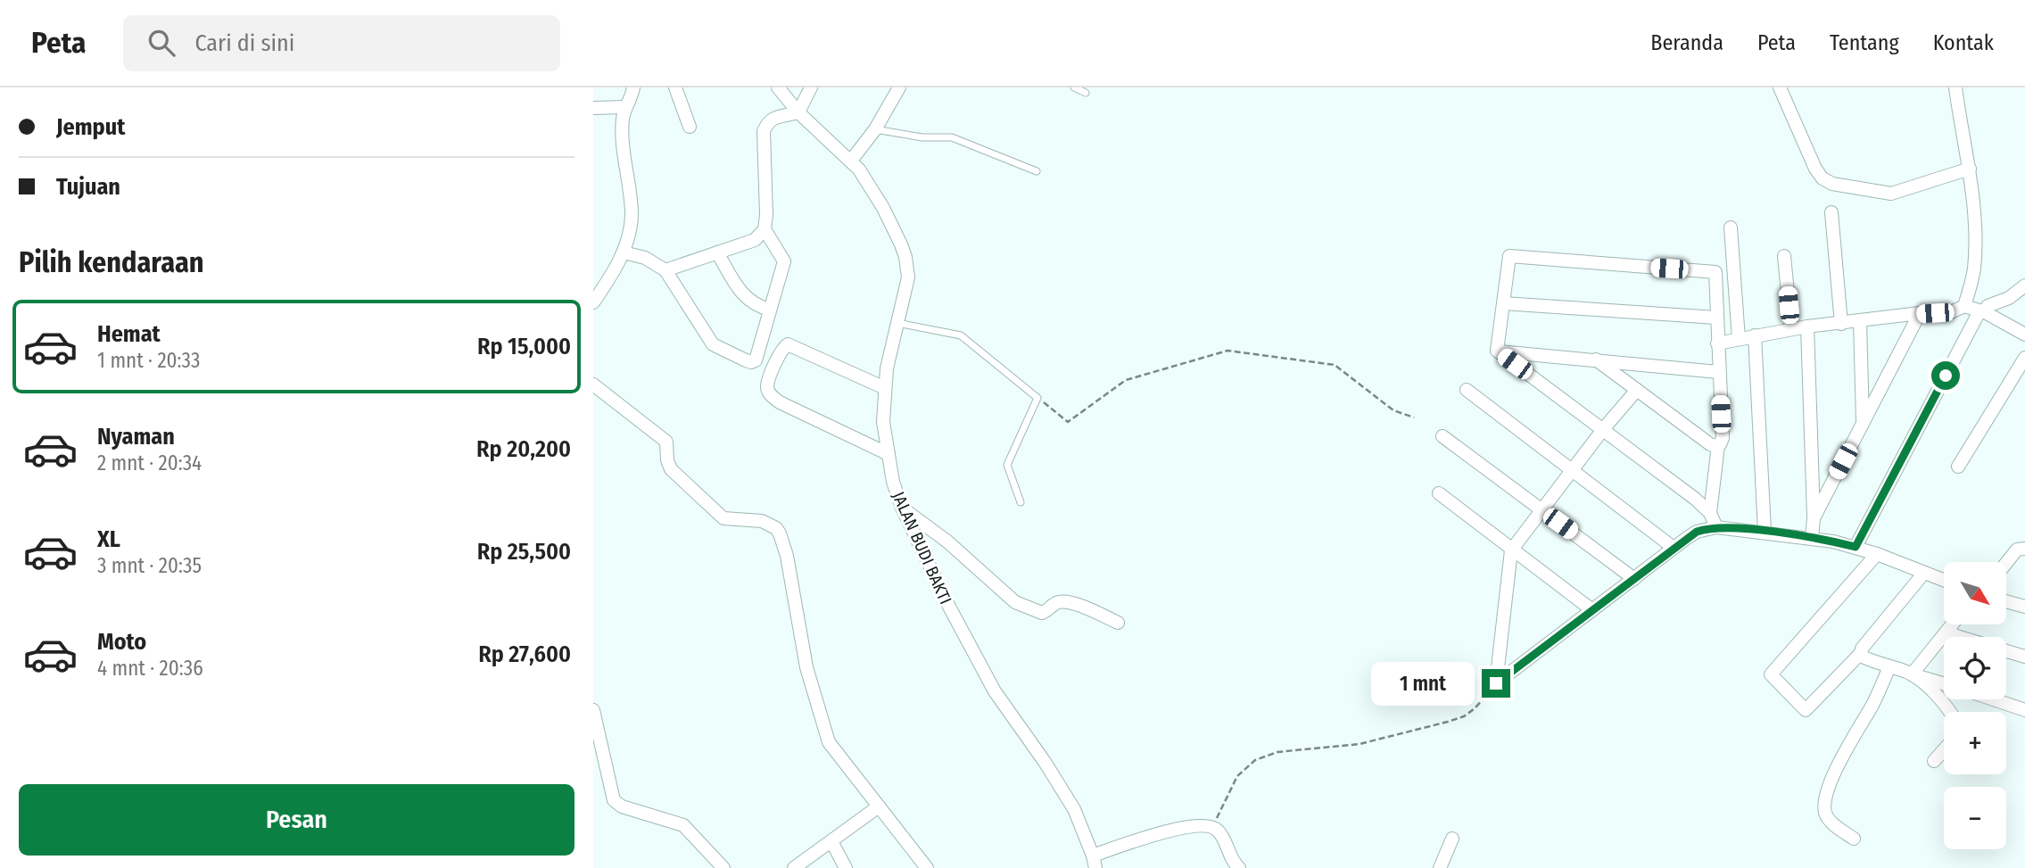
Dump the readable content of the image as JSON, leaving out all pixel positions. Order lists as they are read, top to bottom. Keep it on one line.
{"streets":{"street":["JALAN BUDI BAKTI"]},"north":"bottom right","page":{"header":"Peta","search":"Cari di sini","nav":["Beranda","Peta","Tentang","Kontak"],"banner":["Jemput","Tujuan"],"heading":"Pilih kendaraan","list":[{"name":"Hemat","note":"1 mnt · 20:33","value":"Rp 15,000"},{"name":"Nyaman","note":"2 mnt · 20:34","value":"Rp 20,200"},{"name":"XL","note":"3 mnt · 20:35","value":"Rp 25,500"},{"name":"Moto","note":"4 mnt · 20:36","value":"Rp 27,600"}],"map_buttons":["+","−"],"bubble":"1 mnt","buttons":"Pesan"}}
